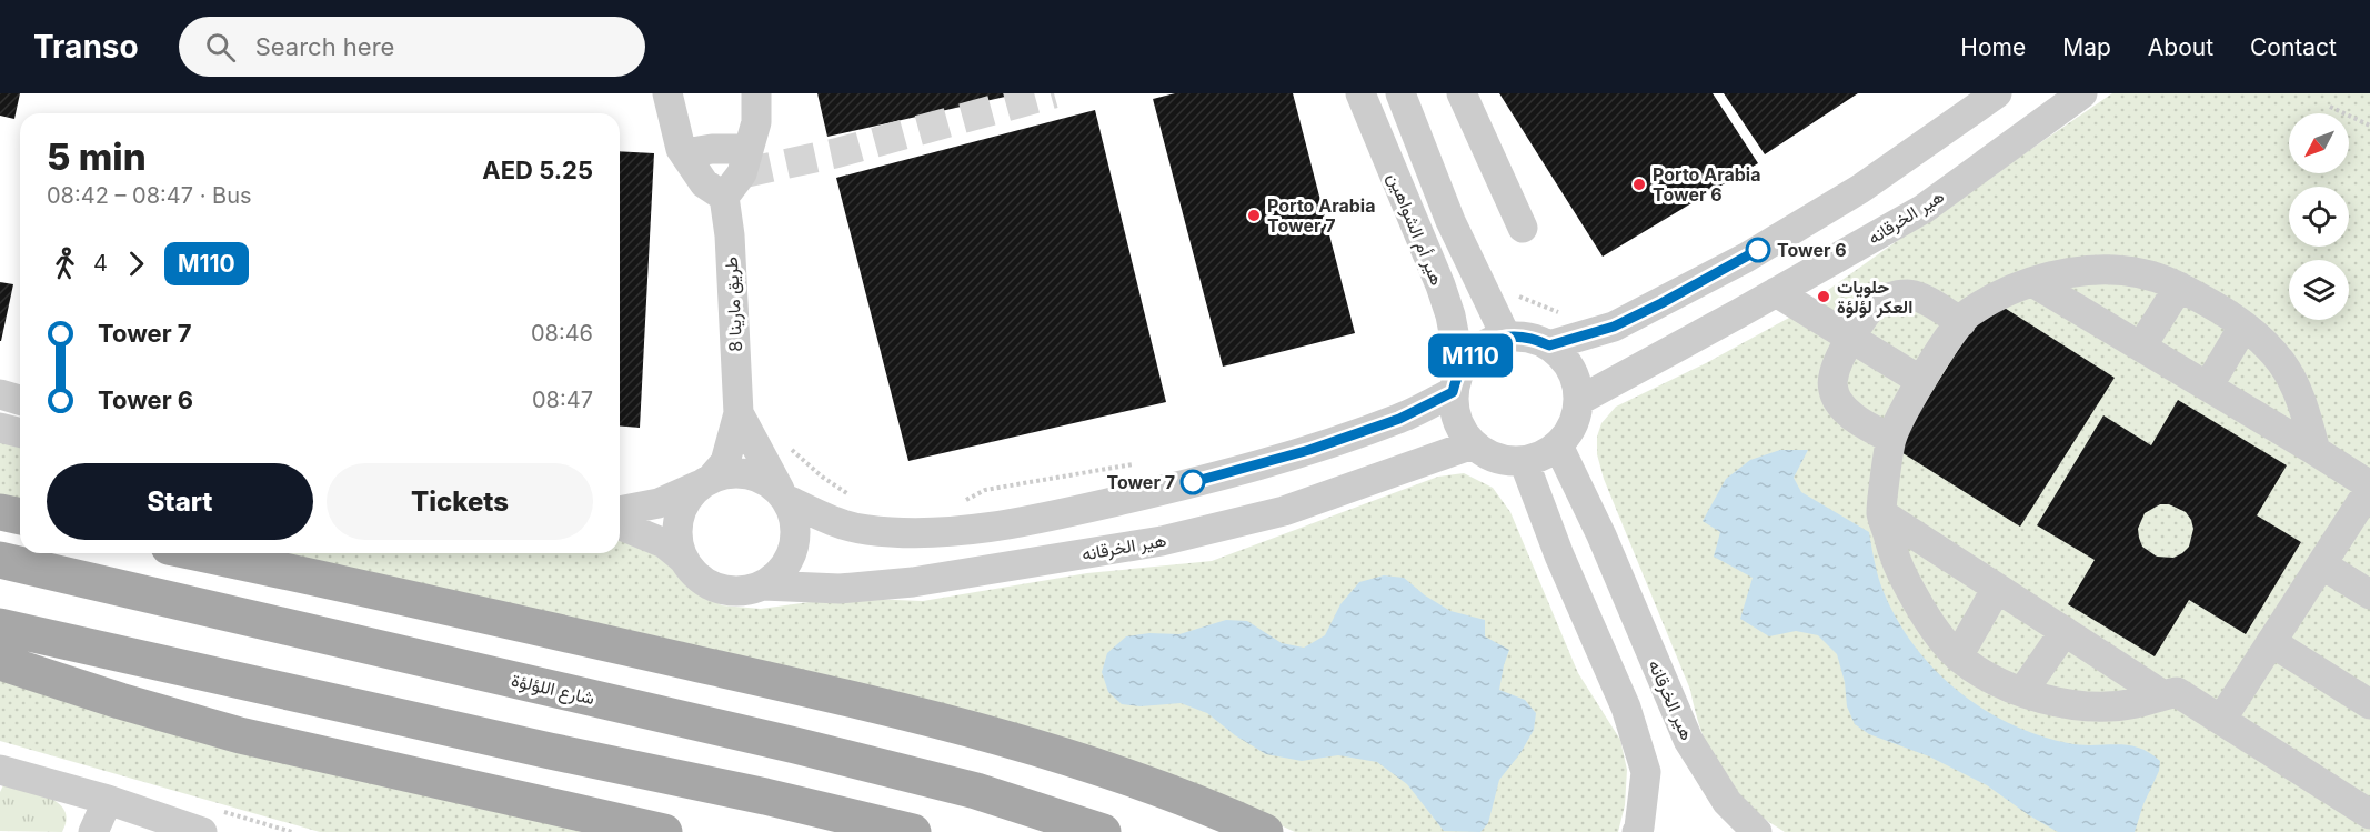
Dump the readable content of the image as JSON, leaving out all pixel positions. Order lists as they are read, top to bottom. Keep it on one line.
{"streets":{"main road":["شارع اللؤلؤة"],"street":["هير الخرقانه","هير أم الشواهين","طريق مارينا 8"]},"crossings":[["هير الخرقانه","هير أم الشواهين"],["هير الخرقانه","طريق مارينا 8"]],"places":["Porto Arabia Tower 6","Porto Arabia Tower 7","Tower 6","حلويات العكر لؤلؤة","Tower 7"],"lines":["bus line M110"],"north":"bottom left","page":{"header":"Transo","search":"Search here","nav":["Home","Map","About","Contact"],"on_map":"M110","heading":["5 min","08:42 – 08:47 · Bus","AED 5.25"],"legs":["4","M110"],"list":[{"name":"Tower 7","value":"08:46"},{"name":"Tower 6","value":"08:47"}],"buttons":["Start","Tickets"]}}
